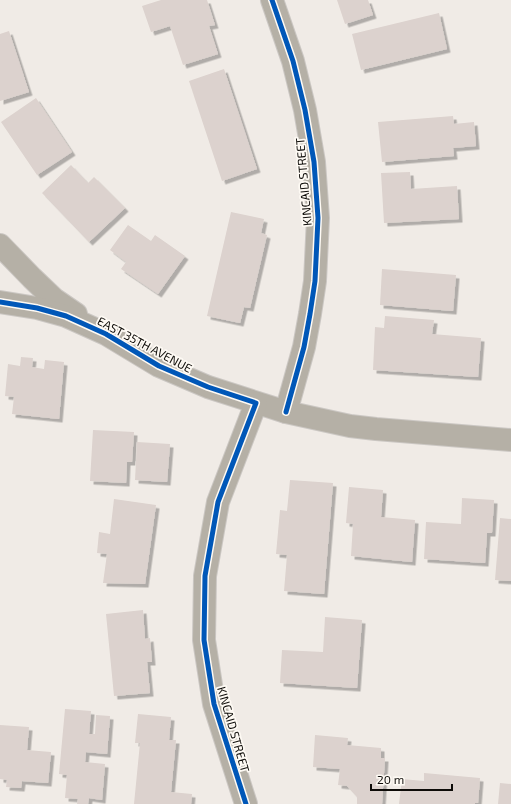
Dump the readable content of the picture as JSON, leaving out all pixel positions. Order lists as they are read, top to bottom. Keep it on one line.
{"streets":{"street":["KINCAID STREET","EAST 35TH AVENUE"]},"crossings":[["KINCAID STREET","EAST 35TH AVENUE"]],"scale_bar":"20 m"}
